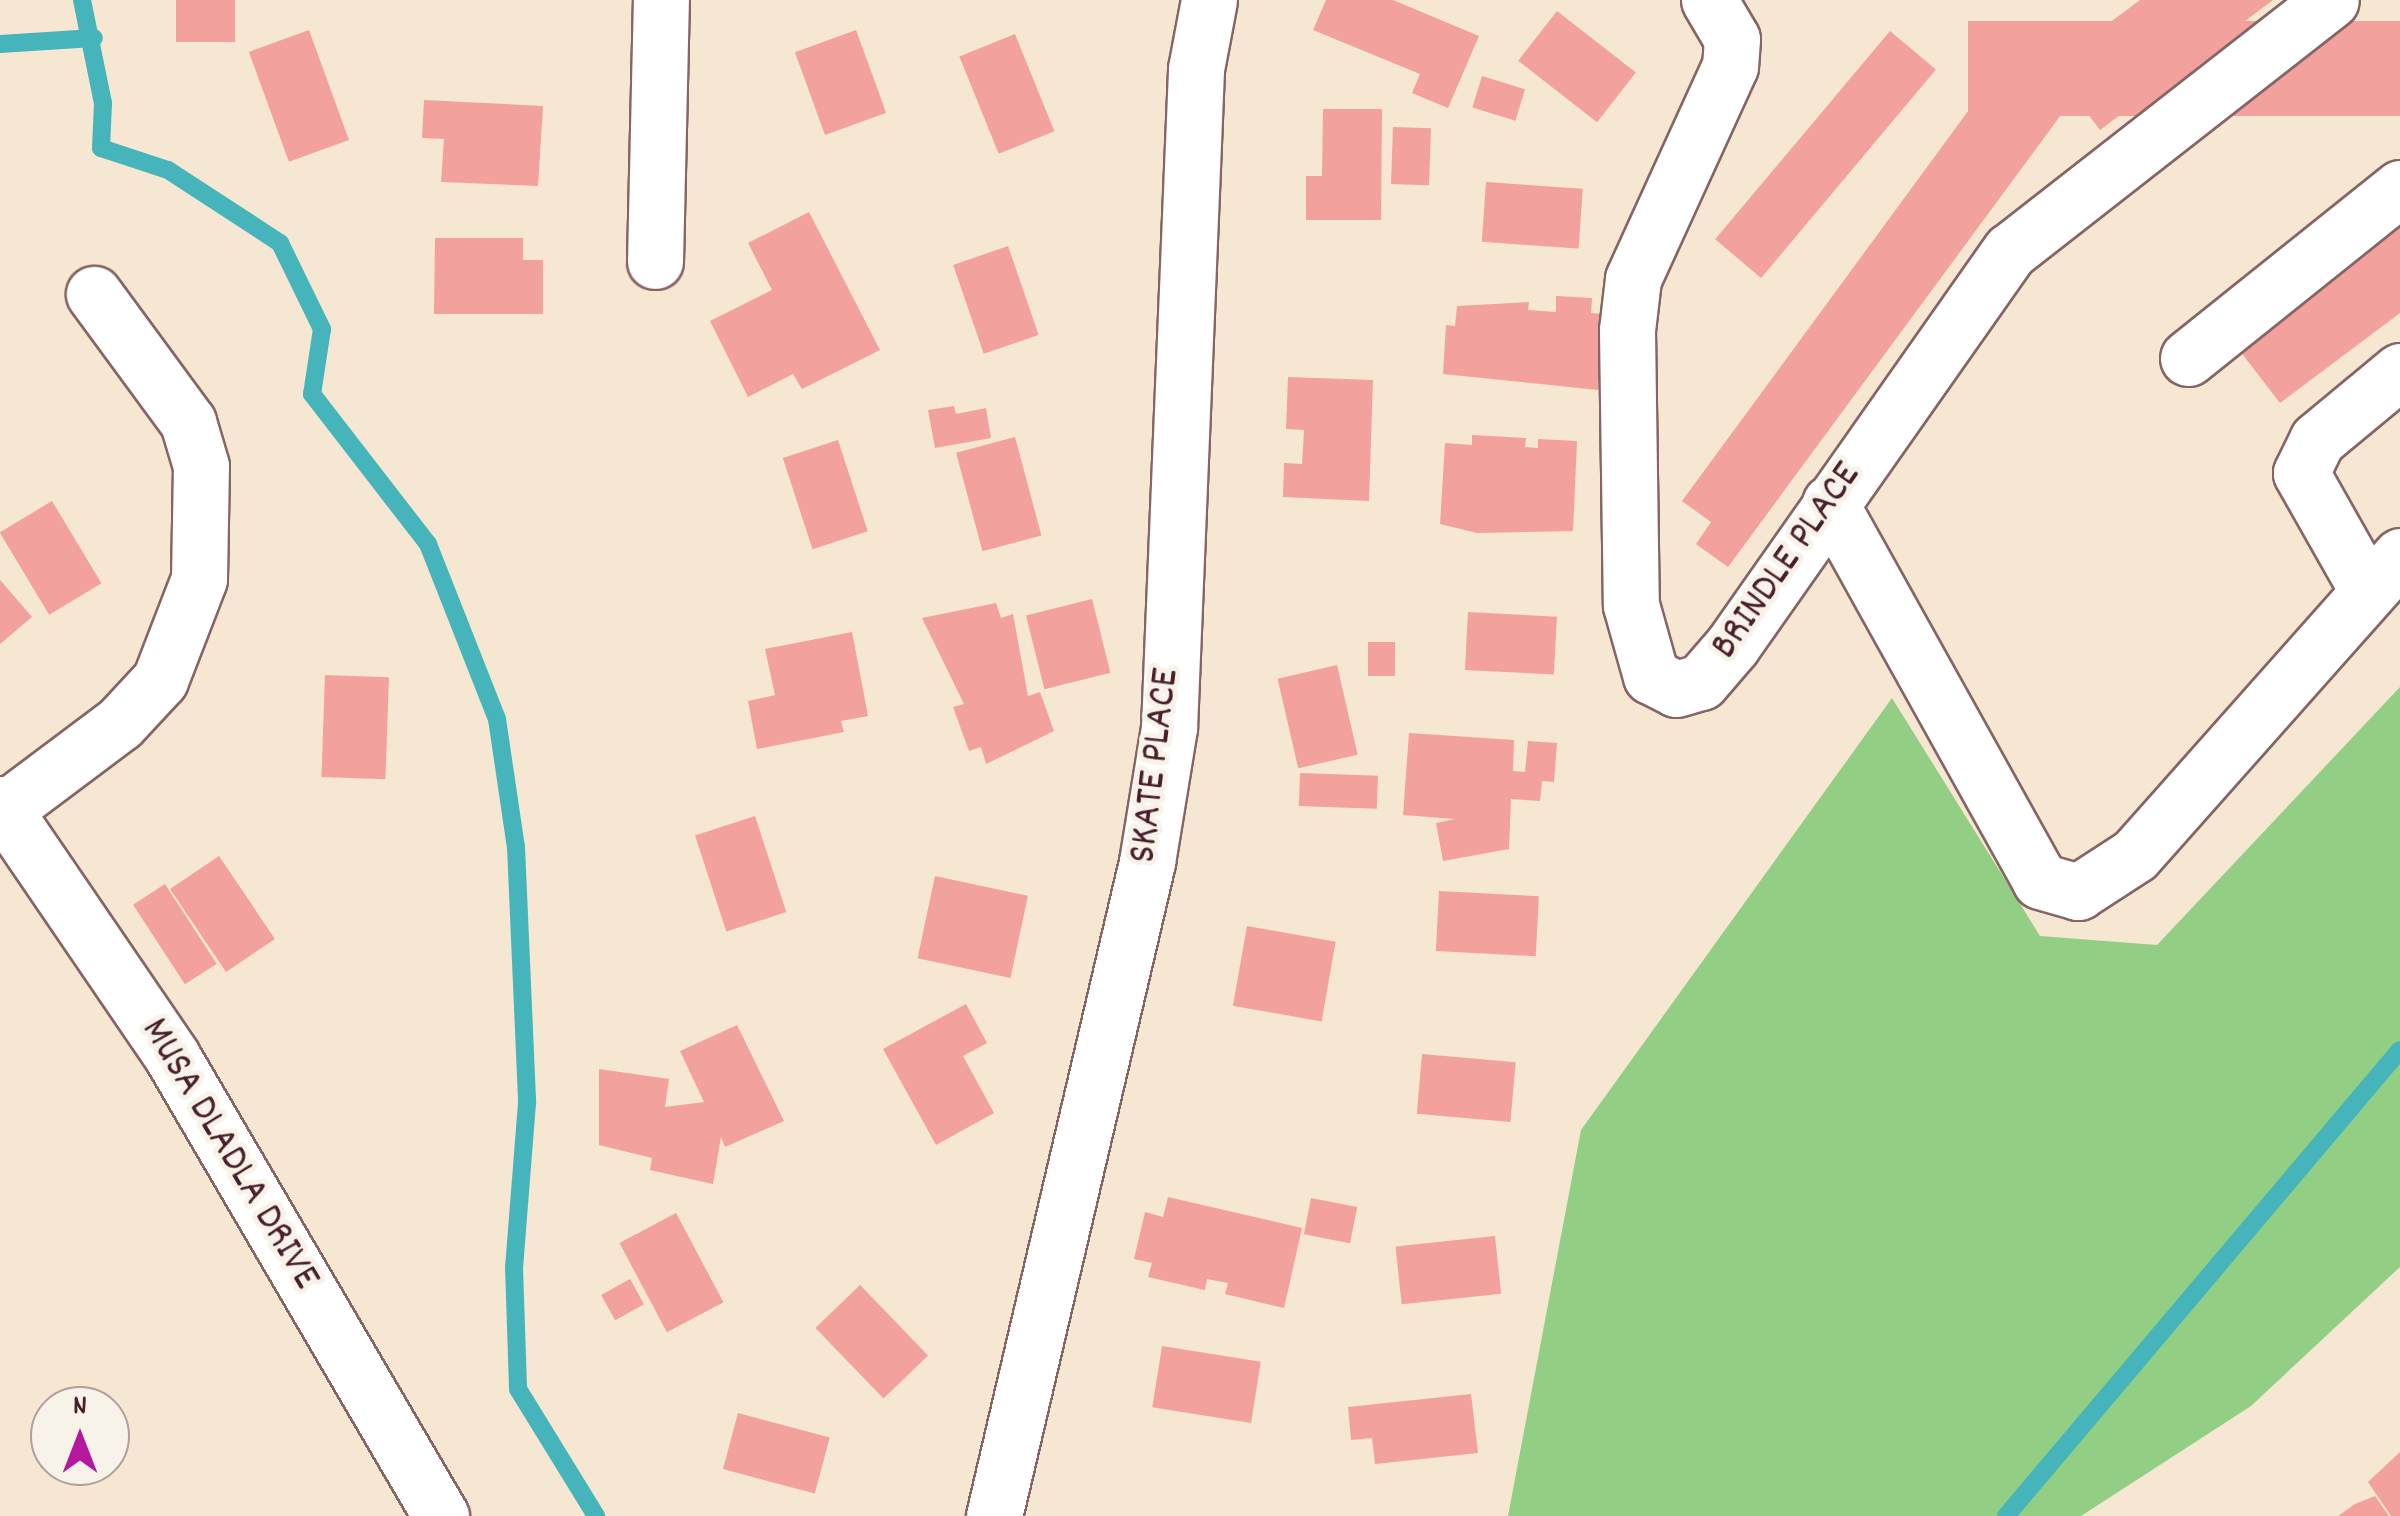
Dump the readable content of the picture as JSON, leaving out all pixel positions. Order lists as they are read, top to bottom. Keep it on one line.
{"streets":{"street":["BRINDLE PLACE","SKATE PLACE","MUSA DLADLA DRIVE"]},"north":"top"}
